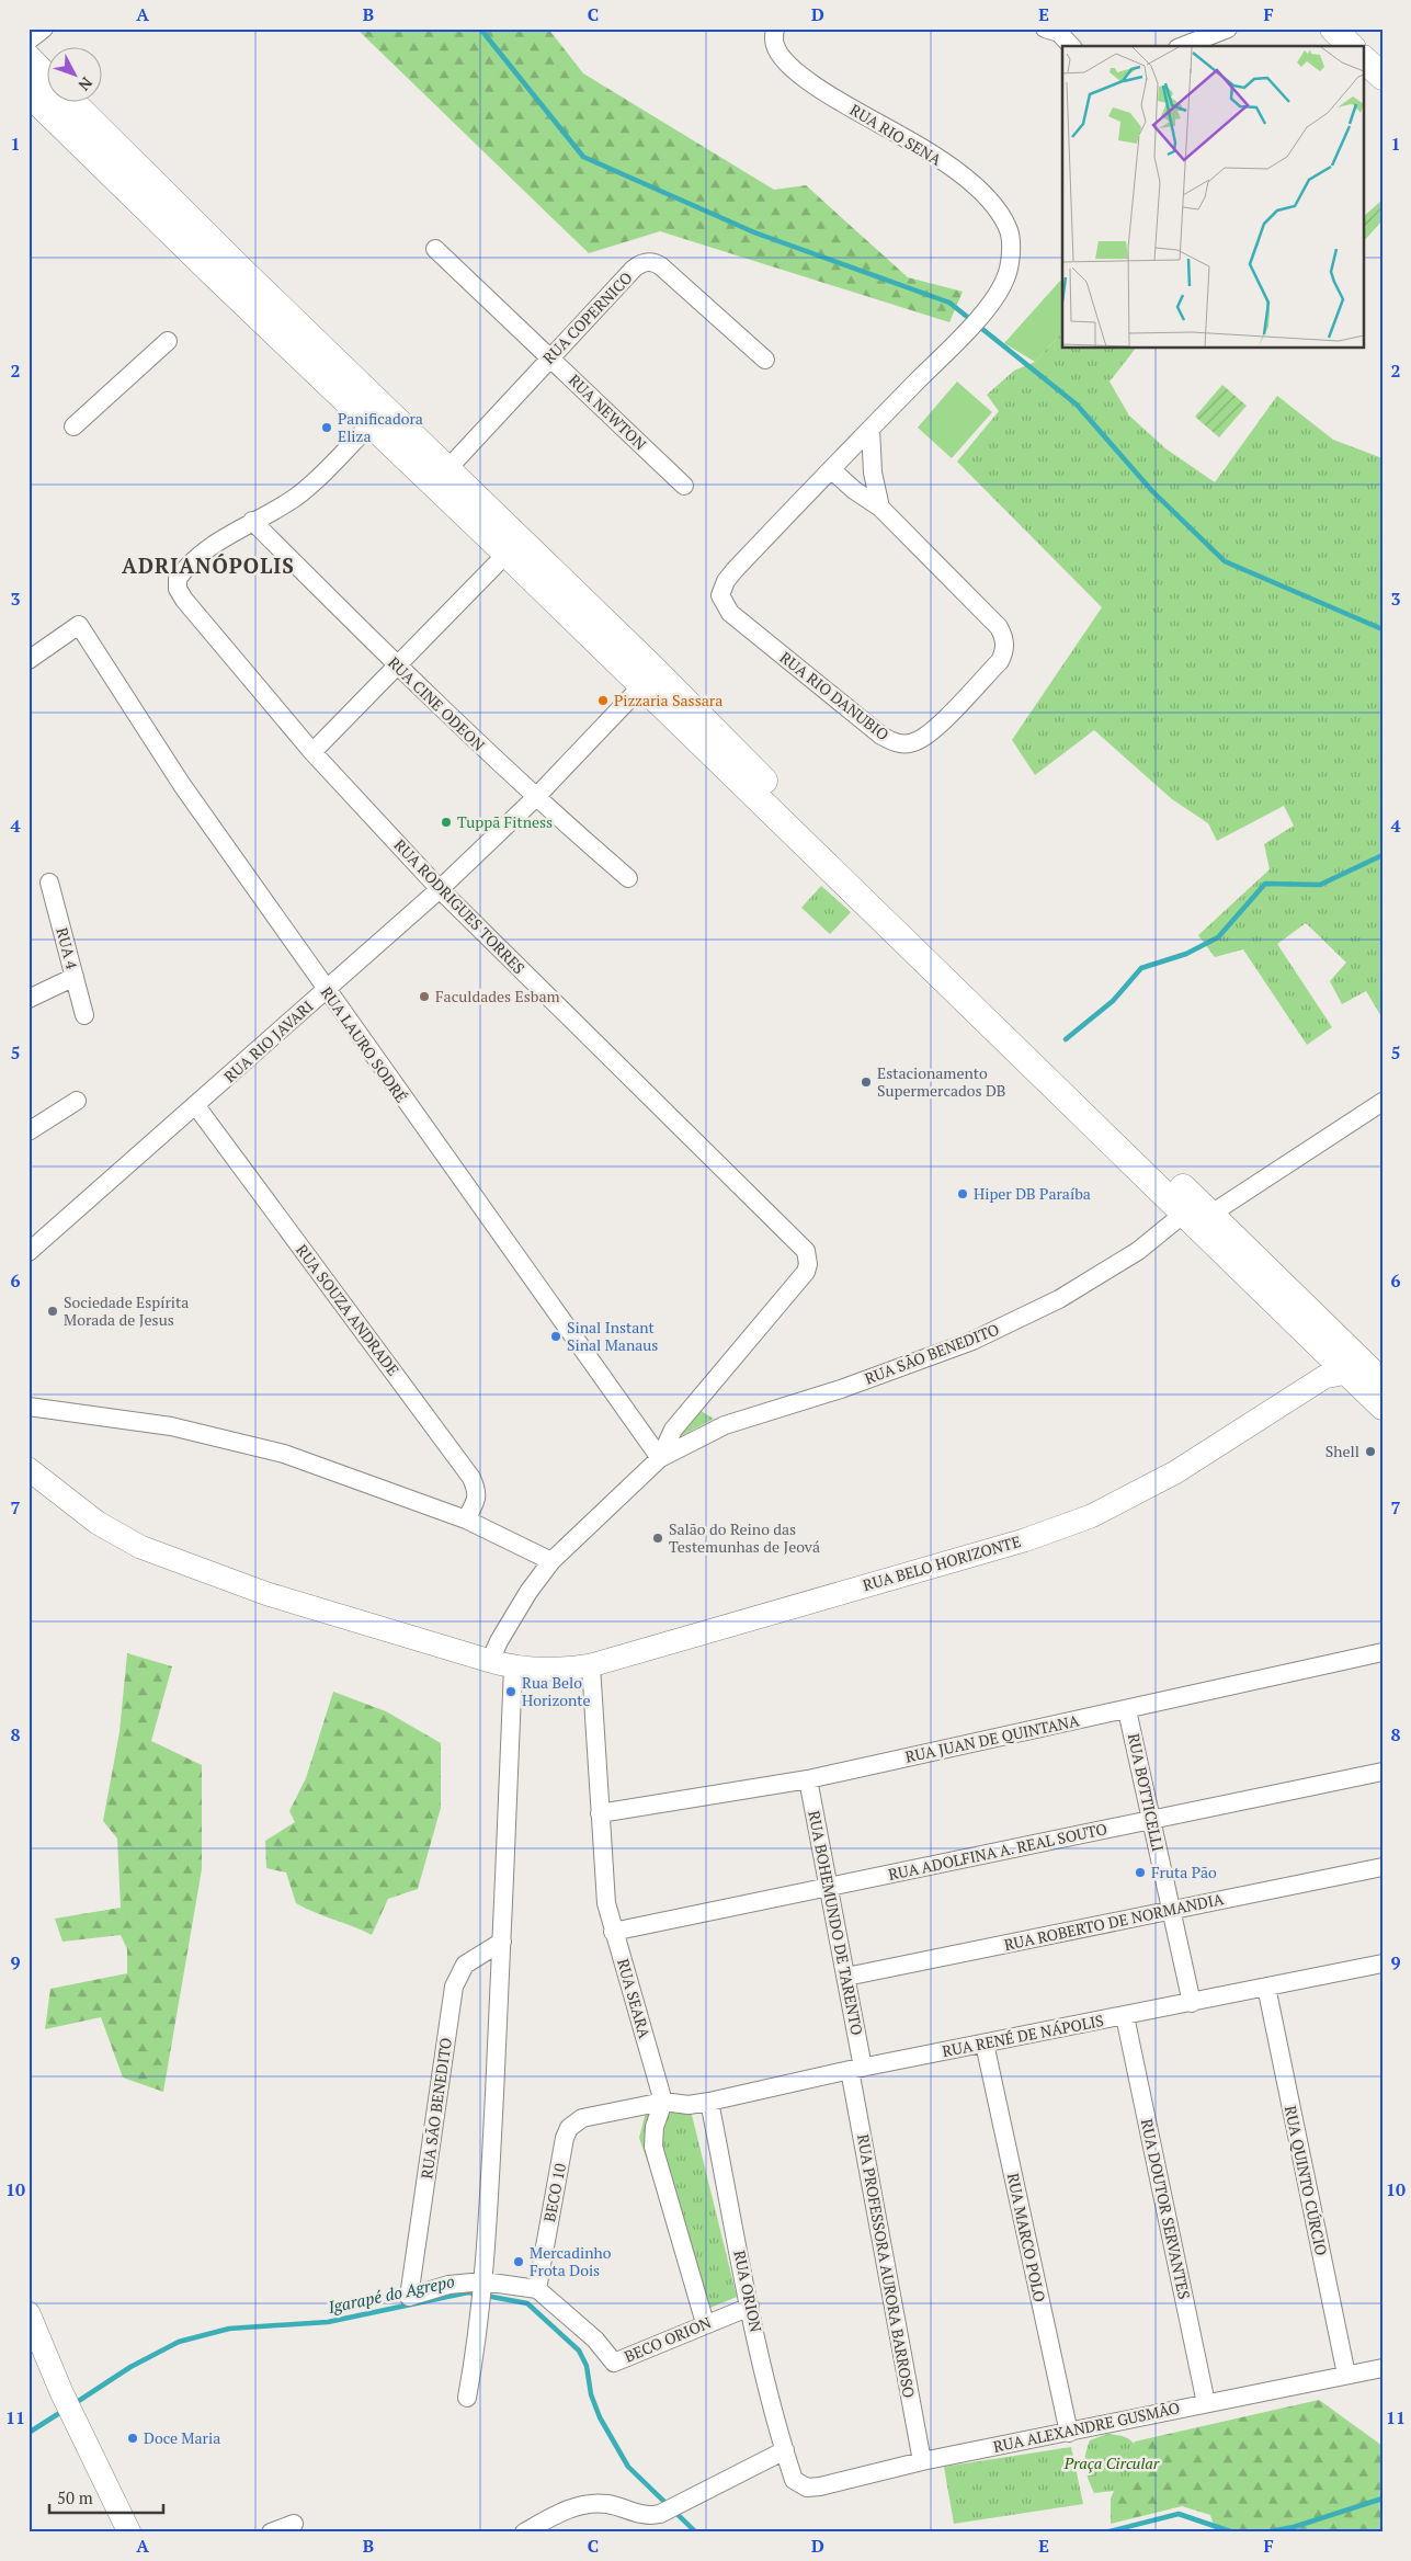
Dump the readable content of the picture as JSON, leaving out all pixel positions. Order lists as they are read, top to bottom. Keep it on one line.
{"streets":{"street":["RUA RIO SENA","RUA COPERNICO","RUA NEWTON","RUA RIO DANUBIO","RUA CINE ODEON","RUA RODRIGUES TORRES","RUA 4","RUA RIO JAVARI","RUA LAURO SODRÉ","RUA SOUZA ANDRADE","RUA SÃO BENEDITO","RUA BELO HORIZONTE","RUA JUAN DE QUINTANA","RUA BOTTICELLI","RUA ADOLFINA A. REAL SOUTO","RUA ROBERTO DE NORMANDIA","RUA BOHEMUNDO DE TARENTO","RUA SEARA","RUA RENÉ DE NÁPOLIS","RUA QUINTO CÚRCIO","BECO 10","RUA DOUTOR SERVANTES","RUA MARCO POLO","RUA PROFESSORA AURORA BARROSO","RUA ORION","BECO ORION","RUA ALEXANDRE GUSMÃO"]},"crossings":[["RUA RIO SENA","RUA RIO DANUBIO"],["RUA COPERNICO","RUA NEWTON"],["RUA CINE ODEON","RUA RODRIGUES TORRES"],["RUA CINE ODEON","RUA RIO JAVARI"],["RUA RODRIGUES TORRES","RUA RIO JAVARI"],["RUA RODRIGUES TORRES","RUA LAURO SODRÉ"],["RUA RODRIGUES TORRES","RUA SÃO BENEDITO"],["RUA RIO JAVARI","RUA LAURO SODRÉ"],["RUA RIO JAVARI","RUA SOUZA ANDRADE"],["RUA LAURO SODRÉ","RUA SÃO BENEDITO"],["RUA BELO HORIZONTE","RUA SEARA"],["RUA JUAN DE QUINTANA","RUA BOTTICELLI"],["RUA JUAN DE QUINTANA","RUA BOHEMUNDO DE TARENTO"],["RUA JUAN DE QUINTANA","RUA SEARA"],["RUA BOTTICELLI","RUA ADOLFINA A. REAL SOUTO"],["RUA BOTTICELLI","RUA ROBERTO DE NORMANDIA"],["RUA BOTTICELLI","RUA RENÉ DE NÁPOLIS"],["RUA ADOLFINA A. REAL SOUTO","RUA BOHEMUNDO DE TARENTO"],["RUA ADOLFINA A. REAL SOUTO","RUA SEARA"],["RUA ROBERTO DE NORMANDIA","RUA BOHEMUNDO DE TARENTO"],["RUA BOHEMUNDO DE TARENTO","RUA RENÉ DE NÁPOLIS"],["RUA BOHEMUNDO DE TARENTO","RUA PROFESSORA AURORA BARROSO"],["RUA SEARA","RUA RENÉ DE NÁPOLIS"],["RUA SEARA","BECO 10"],["RUA RENÉ DE NÁPOLIS","RUA QUINTO CÚRCIO"],["RUA RENÉ DE NÁPOLIS","BECO 10"],["RUA RENÉ DE NÁPOLIS","RUA DOUTOR SERVANTES"],["RUA RENÉ DE NÁPOLIS","RUA MARCO POLO"],["RUA RENÉ DE NÁPOLIS","RUA PROFESSORA AURORA BARROSO"],["RUA RENÉ DE NÁPOLIS","RUA ORION"],["RUA QUINTO CÚRCIO","RUA ALEXANDRE GUSMÃO"],["BECO 10","BECO ORION"],["RUA DOUTOR SERVANTES","RUA ALEXANDRE GUSMÃO"],["RUA MARCO POLO","RUA ALEXANDRE GUSMÃO"],["RUA PROFESSORA AURORA BARROSO","RUA ALEXANDRE GUSMÃO"],["RUA ORION","BECO ORION"],["RUA ORION","RUA ALEXANDRE GUSMÃO"]],"districts":["ADRIANÓPOLIS"],"water":["Igarapé do Agrepo"],"parks":["Praça Circular"],"places":["Panificadora Eliza","Pizzaria Sassara","Tuppã Fitness","Faculdades Esbam","Estacionamento Supermercados DB","Hiper DB Paraíba","Sociedade Espírita Morada de Jesus","Sinal Instant Sinal Manaus","Shell","Salão do Reino das Testemunhas de Jeová","Rua Belo Horizonte","Fruta Pão","Mercadinho Frota Dois","Doce Maria"],"scale_bar":"50 m","north":"bottom right","grid":{"columns":["A","B","C","D","E","F"],"rows":["1","2","3","4","5","6","7","8","9","10","11"]}}
